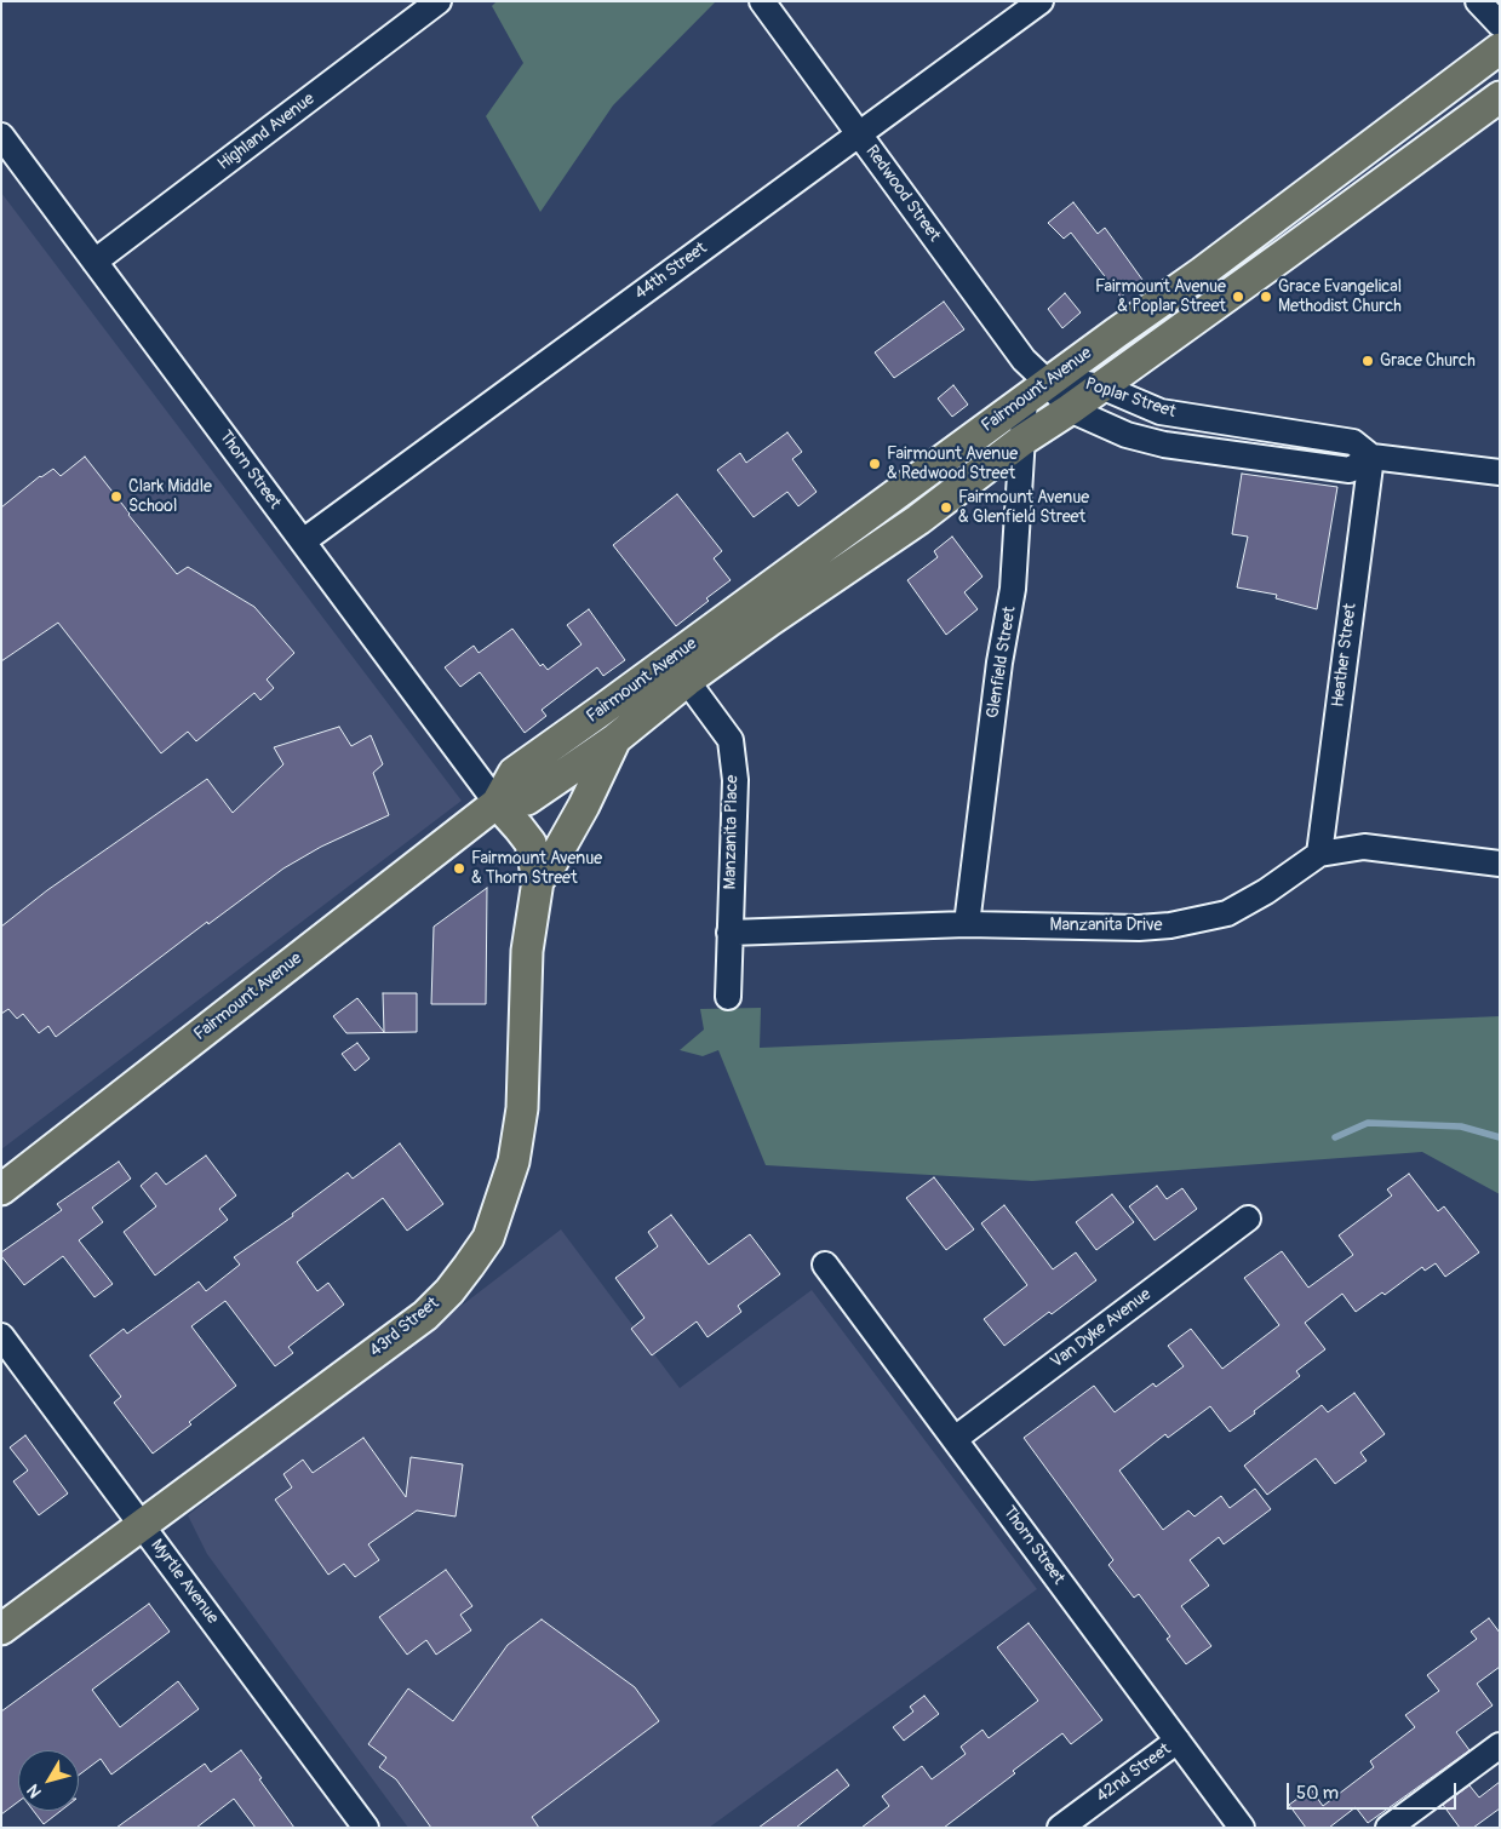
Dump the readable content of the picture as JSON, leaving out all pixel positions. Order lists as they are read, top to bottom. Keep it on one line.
{"streets":{"main road":["Fairmount Avenue","43rd Street"],"street":["Highland Avenue","Redwood Street","44th Street","Poplar Street","Thorn Street","Heather Street","Glenfield Street","Manzanita Place","Manzanita Drive","Van Dyke Avenue","Myrtle Avenue","42nd Street"]},"crossings":[["Highland Avenue","Thorn Street"],["Redwood Street","44th Street"],["Redwood Street","Fairmount Avenue"],["Redwood Street","Poplar Street"],["Redwood Street","Glenfield Street"],["44th Street","Thorn Street"],["Fairmount Avenue","Poplar Street"],["Fairmount Avenue","Thorn Street"],["Fairmount Avenue","Glenfield Street"],["Fairmount Avenue","Manzanita Place"],["Fairmount Avenue","43rd Street"],["Poplar Street","Heather Street"],["Poplar Street","Glenfield Street"],["Thorn Street","Van Dyke Avenue"],["Thorn Street","42nd Street"],["Heather Street","Manzanita Drive"],["Glenfield Street","Manzanita Drive"],["Manzanita Place","Manzanita Drive"],["43rd Street","Myrtle Avenue"]],"places":["Fairmount Avenue & Poplar Street","Grace Evangelical Methodist Church","Grace Church","Fairmount Avenue & Redwood Street","Clark Middle School","Fairmount Avenue & Glenfield Street","Fairmount Avenue & Thorn Street"],"scale_bar":"50 m","north":"bottom left"}
